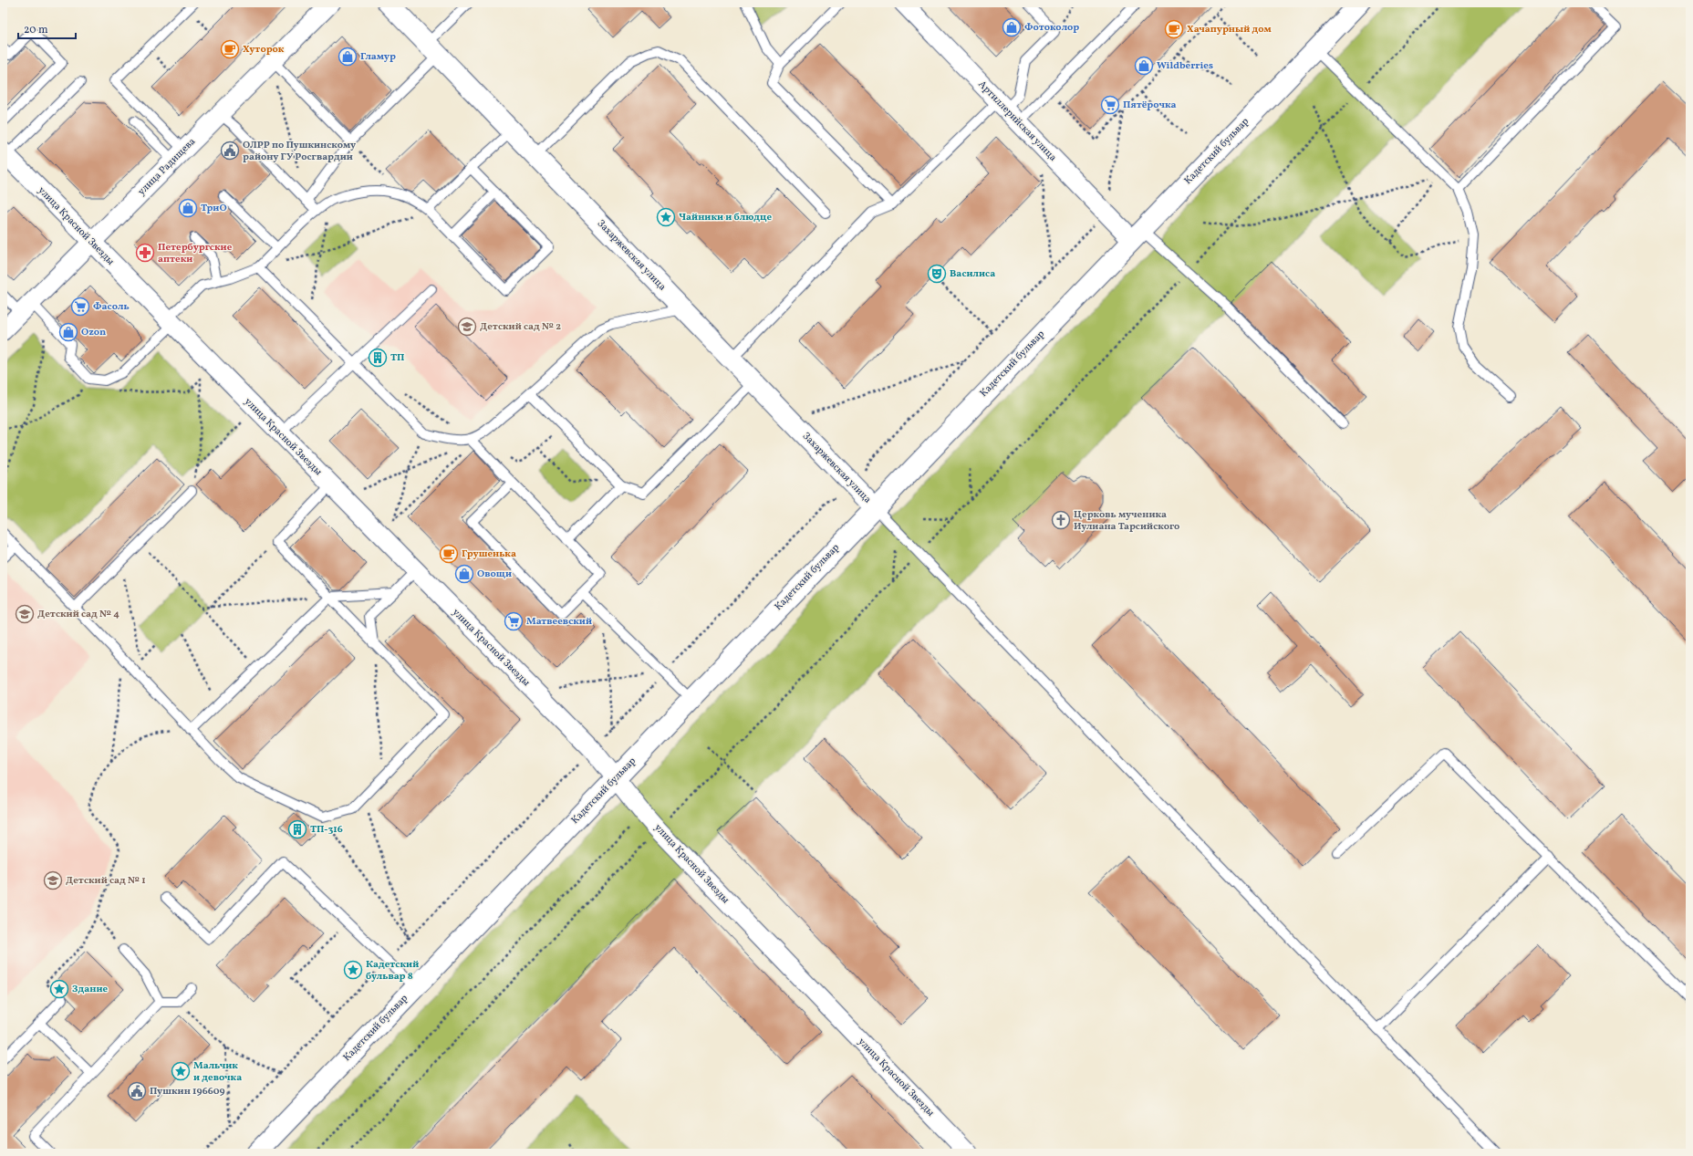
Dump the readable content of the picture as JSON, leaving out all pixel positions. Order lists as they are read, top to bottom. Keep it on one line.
{"streets":{"street":["Артиллерийская улица","Кадетский бульвар","улица Радищева","улица Красной Звезды","Захаржевская улица"]},"crossings":[["Артиллерийская улица","Кадетский бульвар"],["Кадетский бульвар","улица Красной Звезды"],["Кадетский бульвар","Захаржевская улица"],["улица Радищева","улица Красной Звезды"]],"places":{"shop":["Фотоколор","Гламур","Wildberries","ТриО","Ozon","Овощи"],"cafe":["Хачапурный дом","Хуторок","Грушенька"],"supermarket":["Пятёрочка","Фасоль","Матвеевский"],"public building":["ОЛРР по Пушкинскому району ГУ Росгвардии","Пушкин 196609"],"place":["Чайники и блюдце","Кадетский бульвар 8","Здание","Мальчик и девочка"],"pharmacy":["Петербургские аптеки"],"theatre":["Василиса"],"school or university":["Детский сад № 2","Детский сад № 4","Детский сад № 1"],"building":["ТП","ТП-316"],"church":["Церковь мученика Иулиана Тарсийского"]},"scale_bar":"20 m"}
